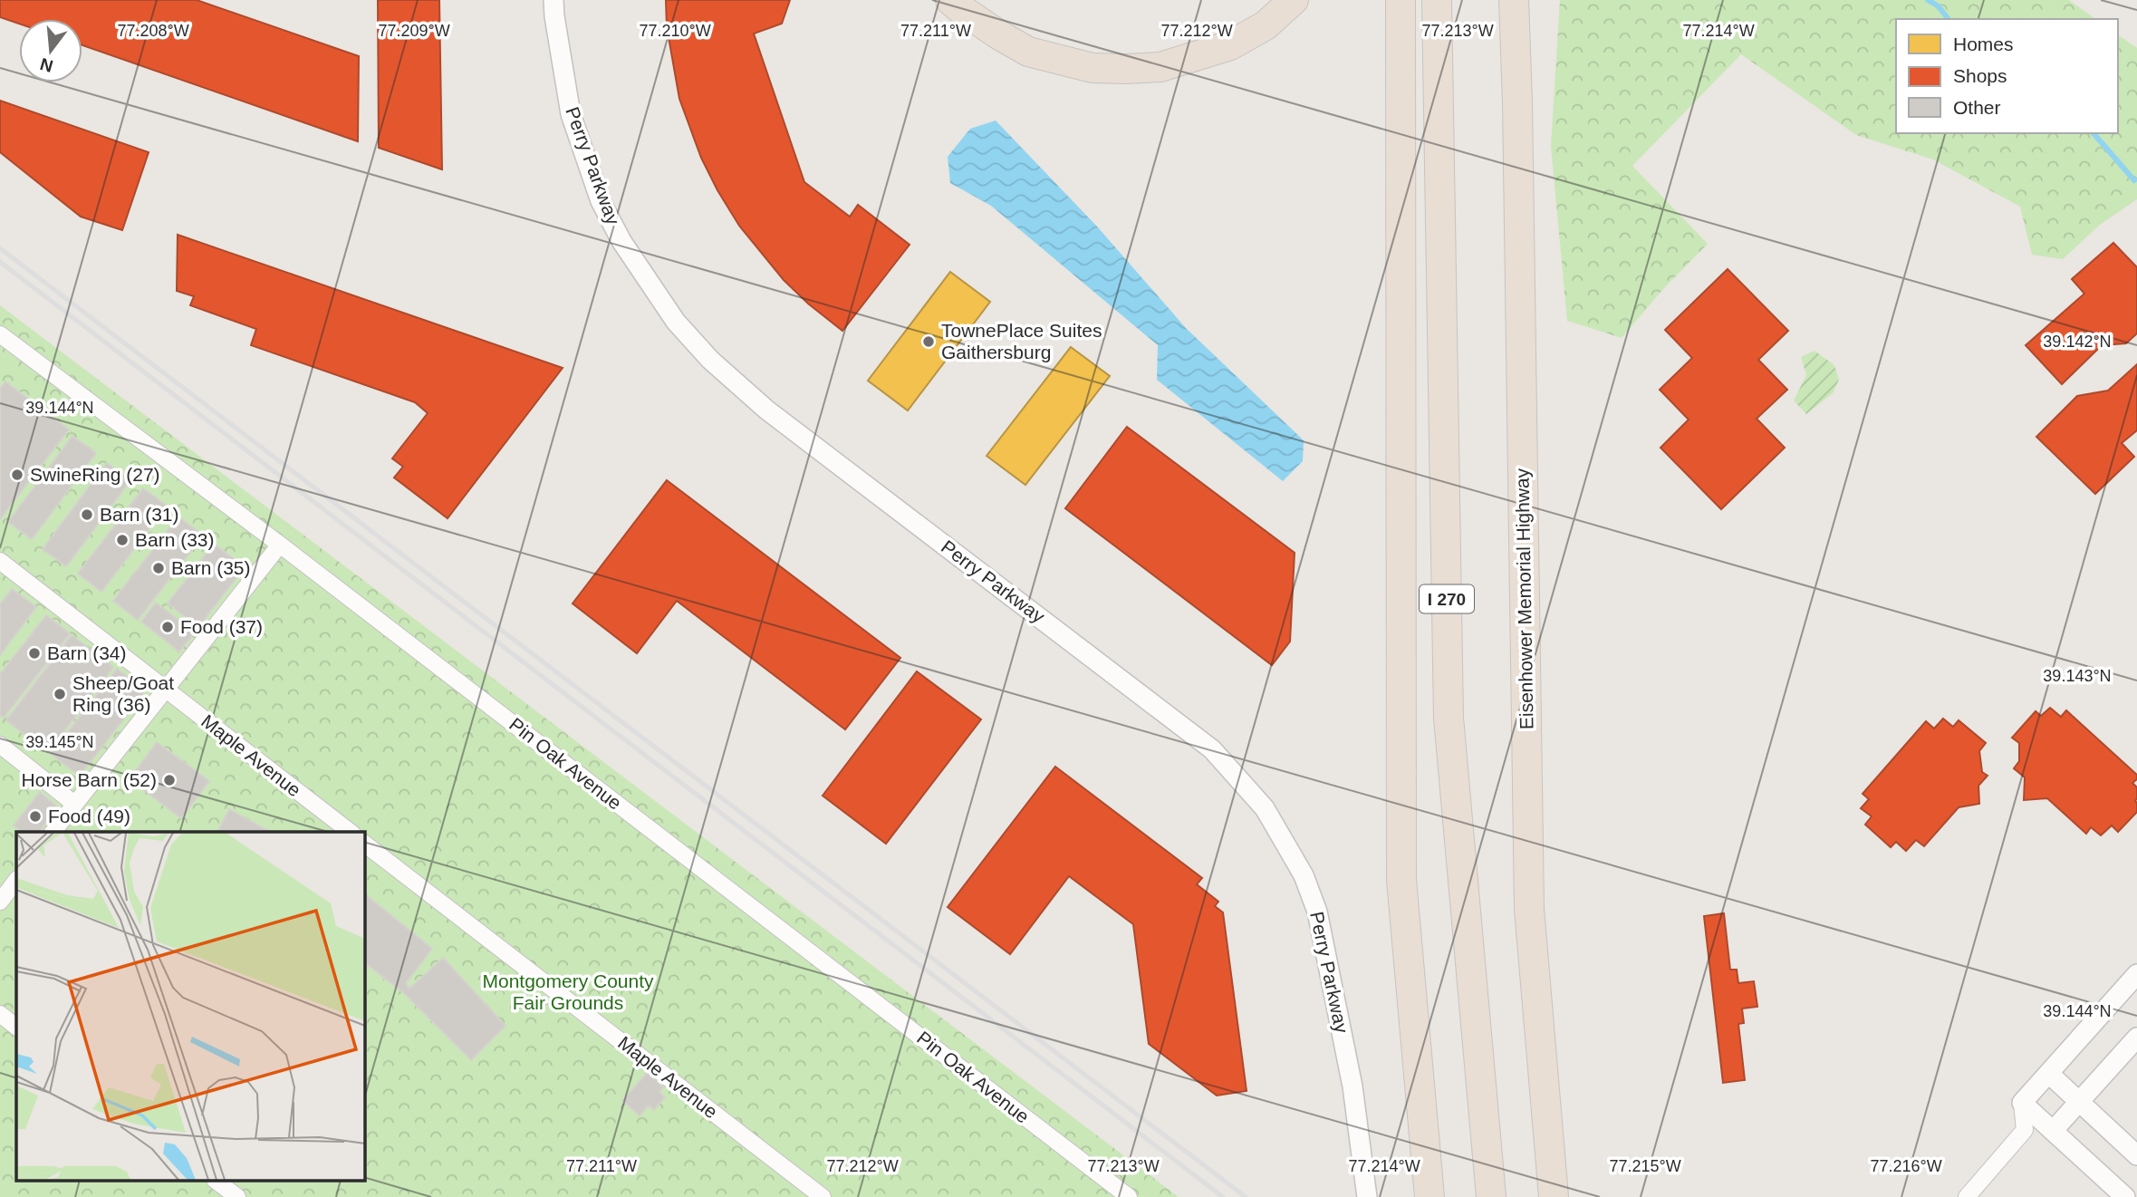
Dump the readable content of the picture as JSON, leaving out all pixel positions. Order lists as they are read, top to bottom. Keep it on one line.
{"streets":{"highway":["I 270","Eisenhower Memorial Highway"],"street":["Perry Parkway","Maple Avenue","Pin Oak Avenue"]},"parks":["Montgomery County Fair Grounds"],"places":["TownePlace Suites Gaithersburg","SwineRing (27)","Barn (31)","Barn (33)","Barn (35)","Food (37)","Barn (34)","Sheep/Goat Ring (36)","Horse Barn (52)","Food (49)"],"legend":["Homes","Shops","Other"],"north":"bottom","coordinates":["77.208°W","77.209°W","77.210°W","77.211°W","77.212°W","77.213°W","77.214°W","39.142°N","39.144°N","39.143°N","39.145°N","77.215°W","77.216°W"]}
